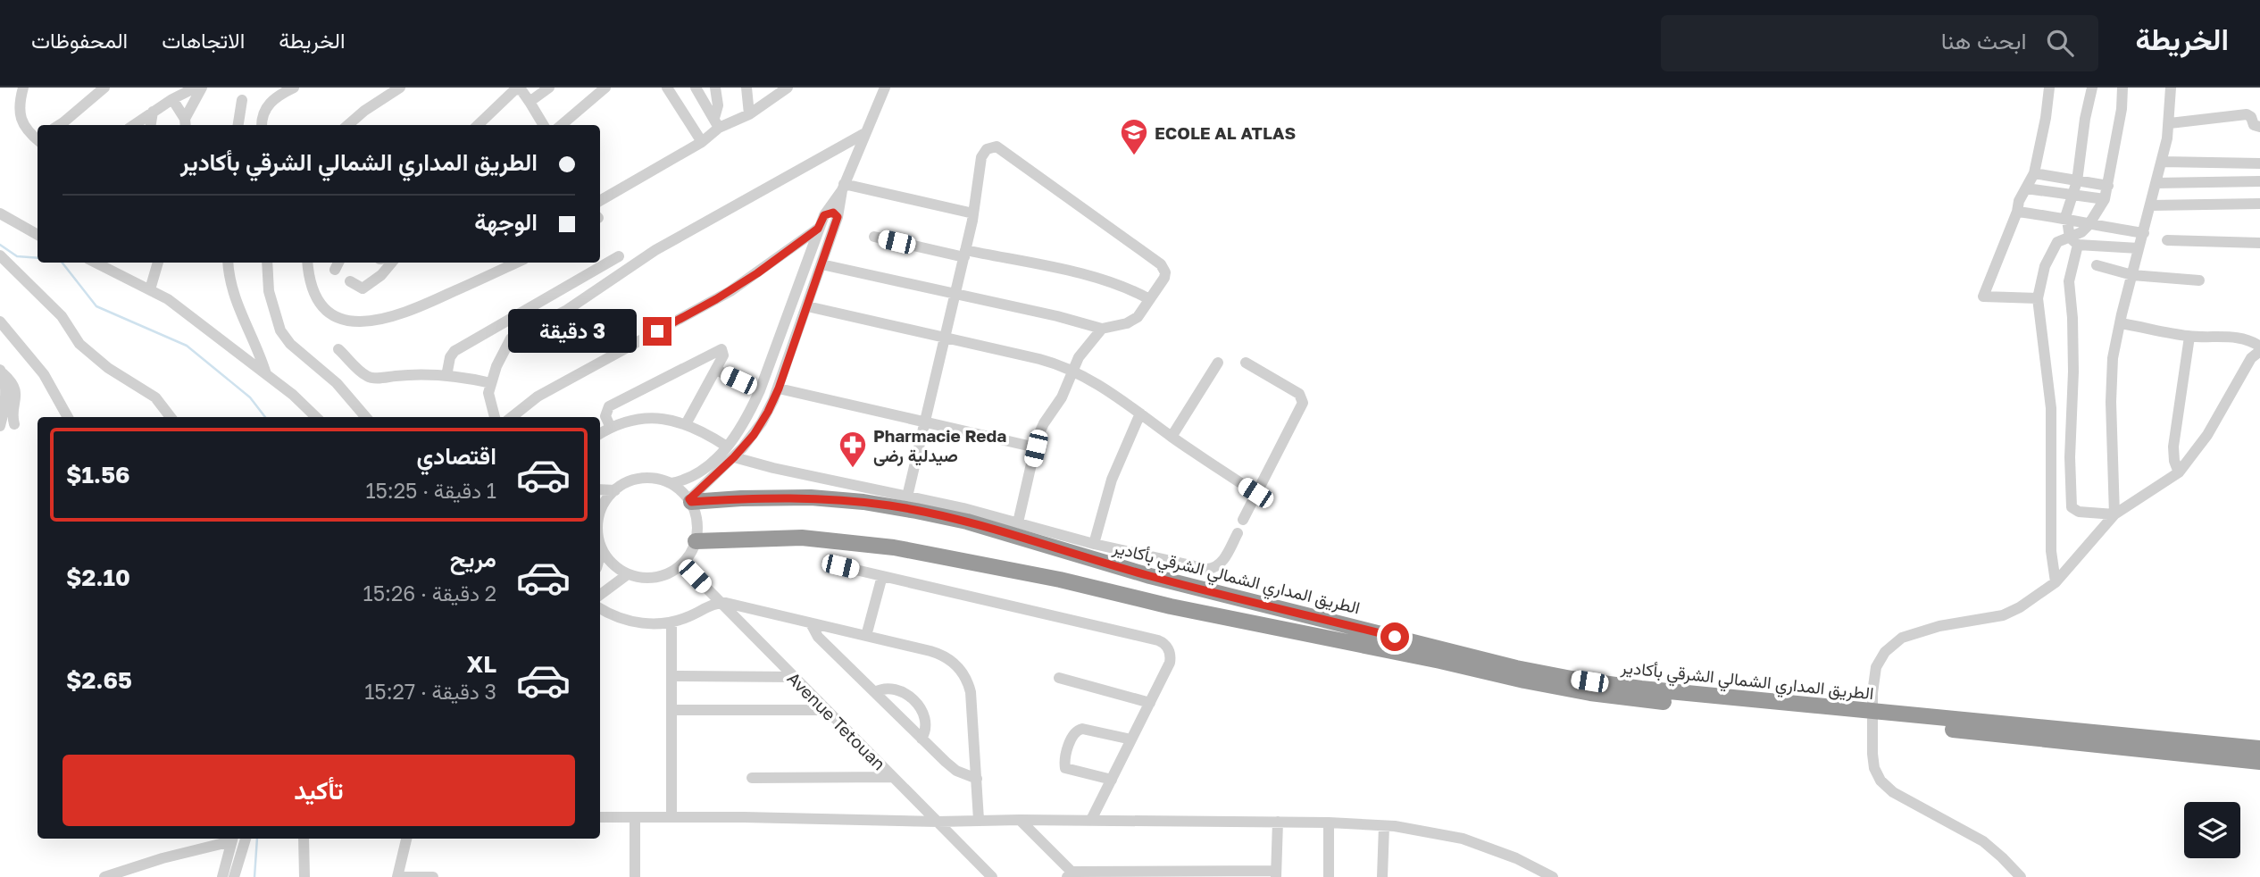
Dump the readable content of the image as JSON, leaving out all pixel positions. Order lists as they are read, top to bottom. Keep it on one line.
{"streets":{"highway":["الطريق المداري الشمالي الشرقي بأكادير"],"street":["Avenue Tetouan"]},"places":{"school or university":["ECOLE AL ATLAS"],"pharmacy":["Pharmacie Reda صيدلية رضى"]},"page":{"header":"الخريطة","search":"ابحث هنا","nav":["الخريطة","الاتجاهات","المحفوظات"],"banner":["الطريق المداري الشمالي الشرقي بأكادير","الوجهة"],"bubble":"3 دقيقة","list":[{"name":"اقتصادي","note":"1 دقيقة · 15:25","value":"$1.56"},{"name":"مريح","note":"2 دقيقة · 15:26","value":"$2.10"},{"name":"XL","note":"3 دقيقة · 15:27","value":"$2.65"}],"buttons":"تأكيد"}}
